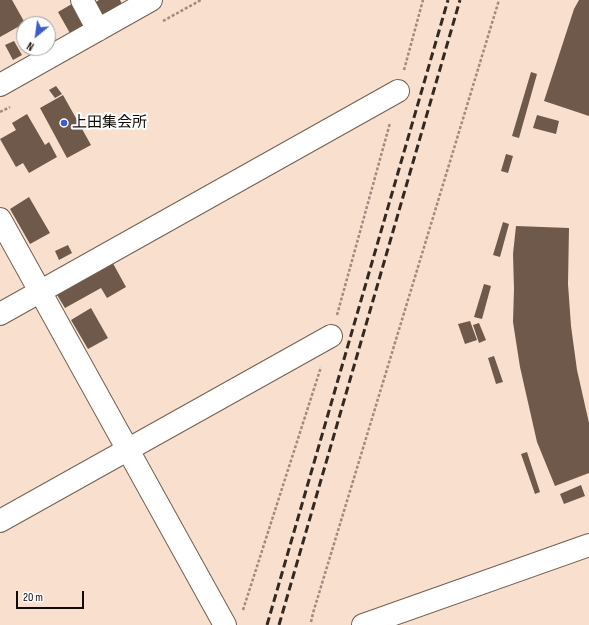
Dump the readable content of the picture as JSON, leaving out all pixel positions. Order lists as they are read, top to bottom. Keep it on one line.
{"places":["上田集会所"],"scale_bar":"20 m","north":"bottom left"}
